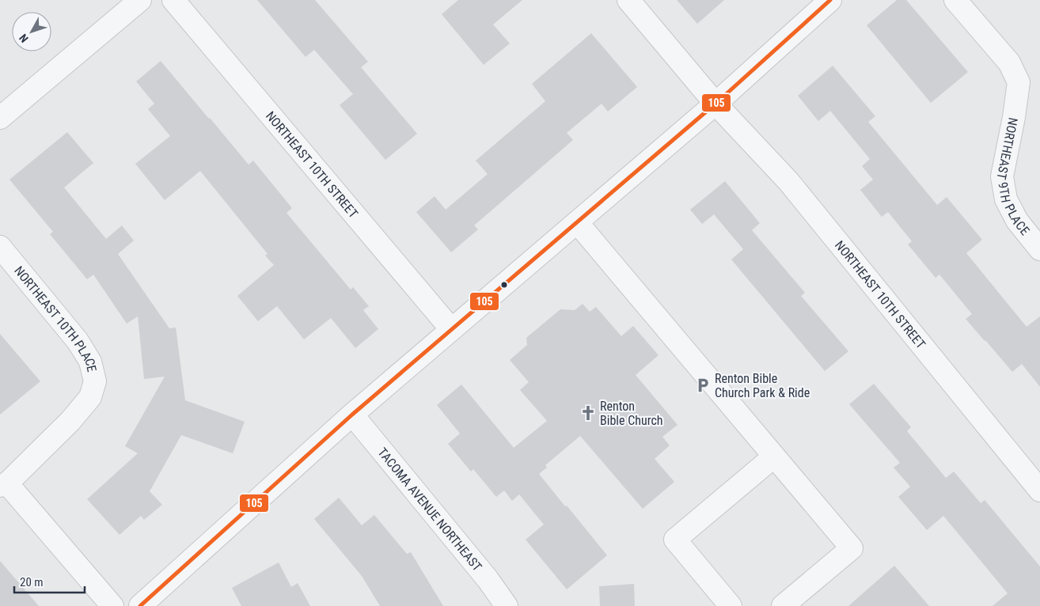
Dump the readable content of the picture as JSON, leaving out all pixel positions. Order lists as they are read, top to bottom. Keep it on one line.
{"streets":{"street":["NORTHEAST 10TH STREET","NORTHEAST 9TH PLACE","NORTHEAST 10TH PLACE","TACOMA AVENUE NORTHEAST"]},"places":{"parking":["Renton Bible Church Park & Ride"],"church":["Renton Bible Church"]},"lines":["transit line 105"],"scale_bar":"20 m","north":"bottom left"}
